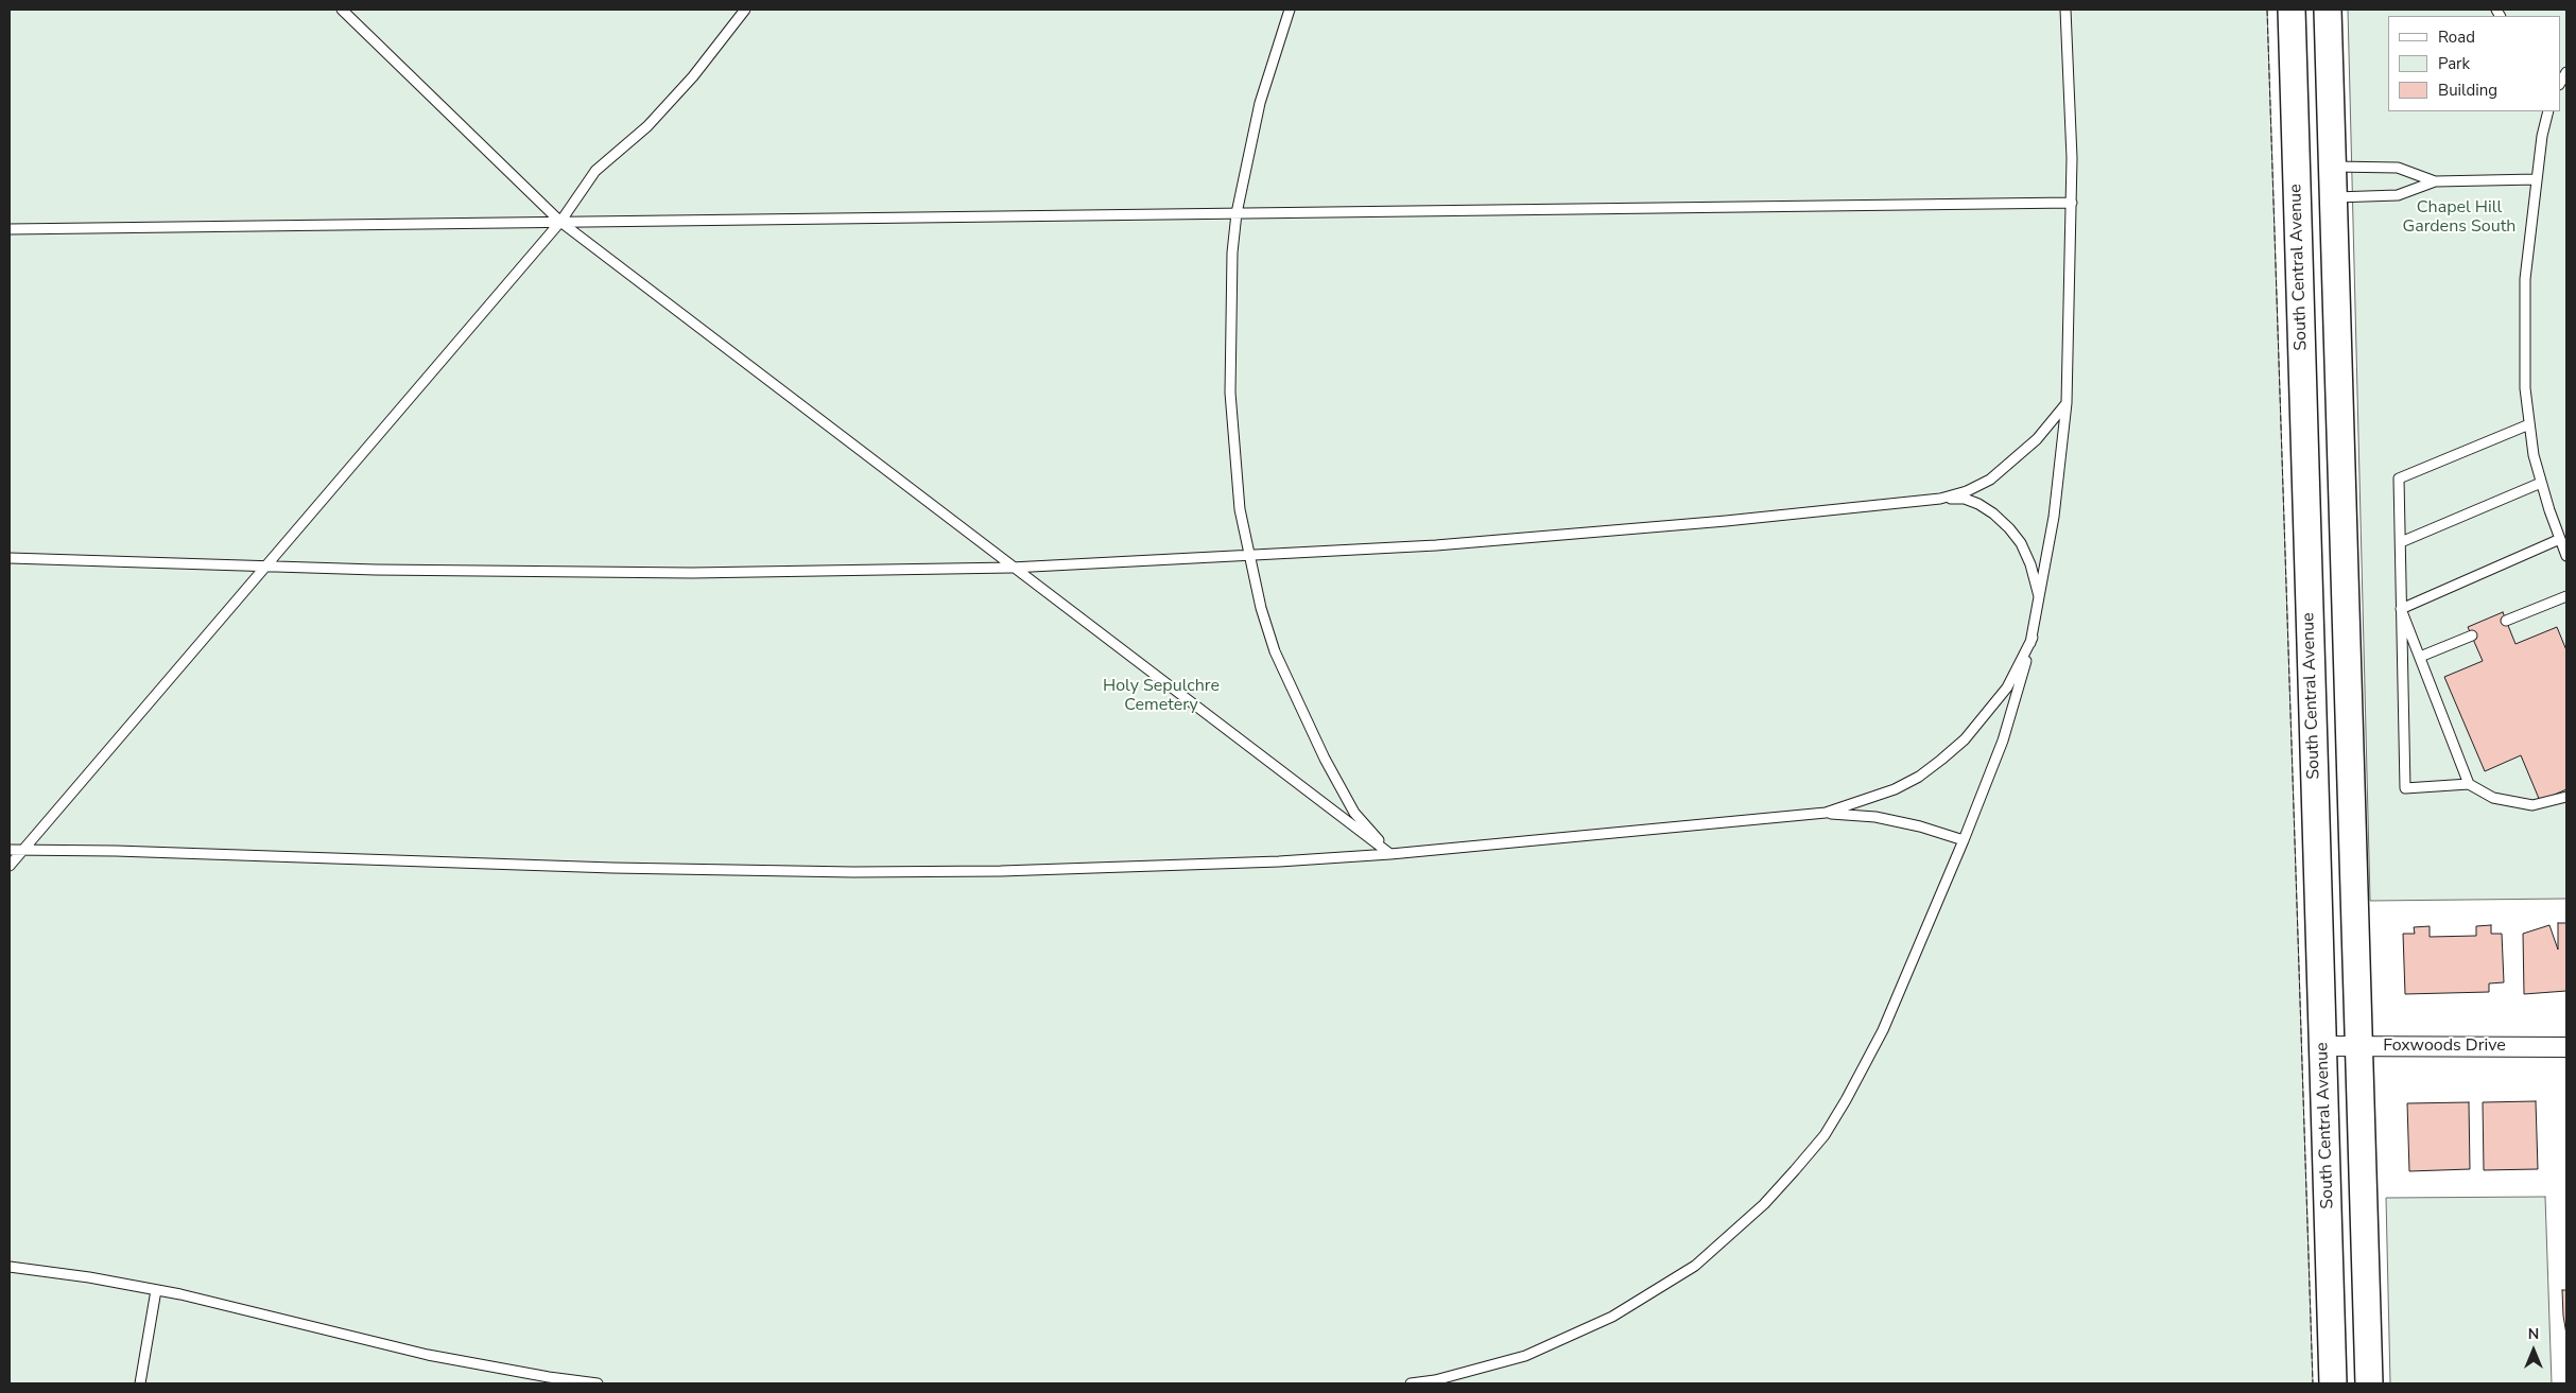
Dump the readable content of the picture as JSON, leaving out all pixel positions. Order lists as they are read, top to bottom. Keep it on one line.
{"streets":{"street":["South Central Avenue","Foxwoods Drive"]},"crossings":[["South Central Avenue","Foxwoods Drive"]],"parks":["Chapel Hill Gardens South","Holy Sepulchre Cemetery"],"legend":["Road","Park","Building"],"north":"top"}
